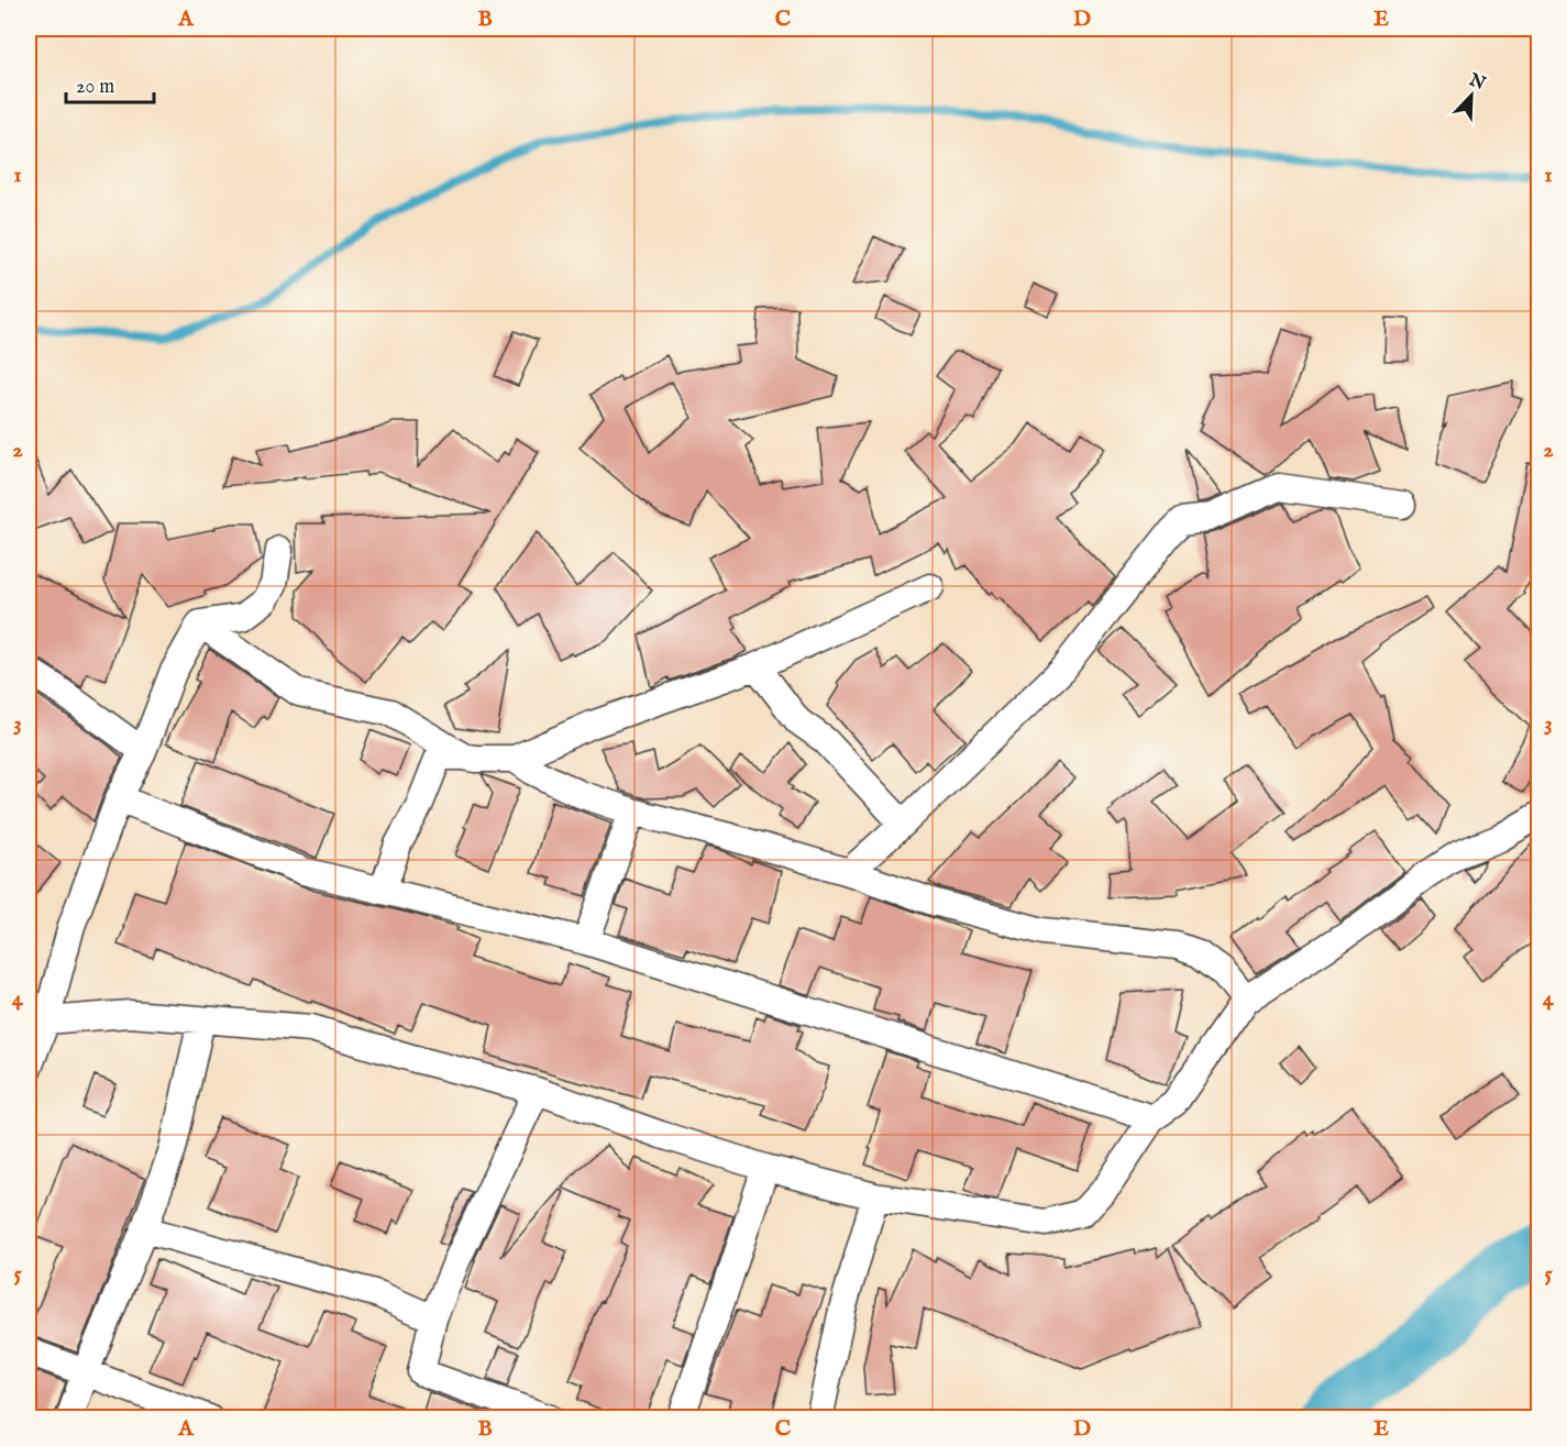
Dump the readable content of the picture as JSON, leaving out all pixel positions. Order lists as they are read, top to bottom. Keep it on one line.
{"scale_bar":"20 m","north":"top right","grid":{"columns":["A","B","C","D","E"],"rows":["1","2","3","4","5"]}}
